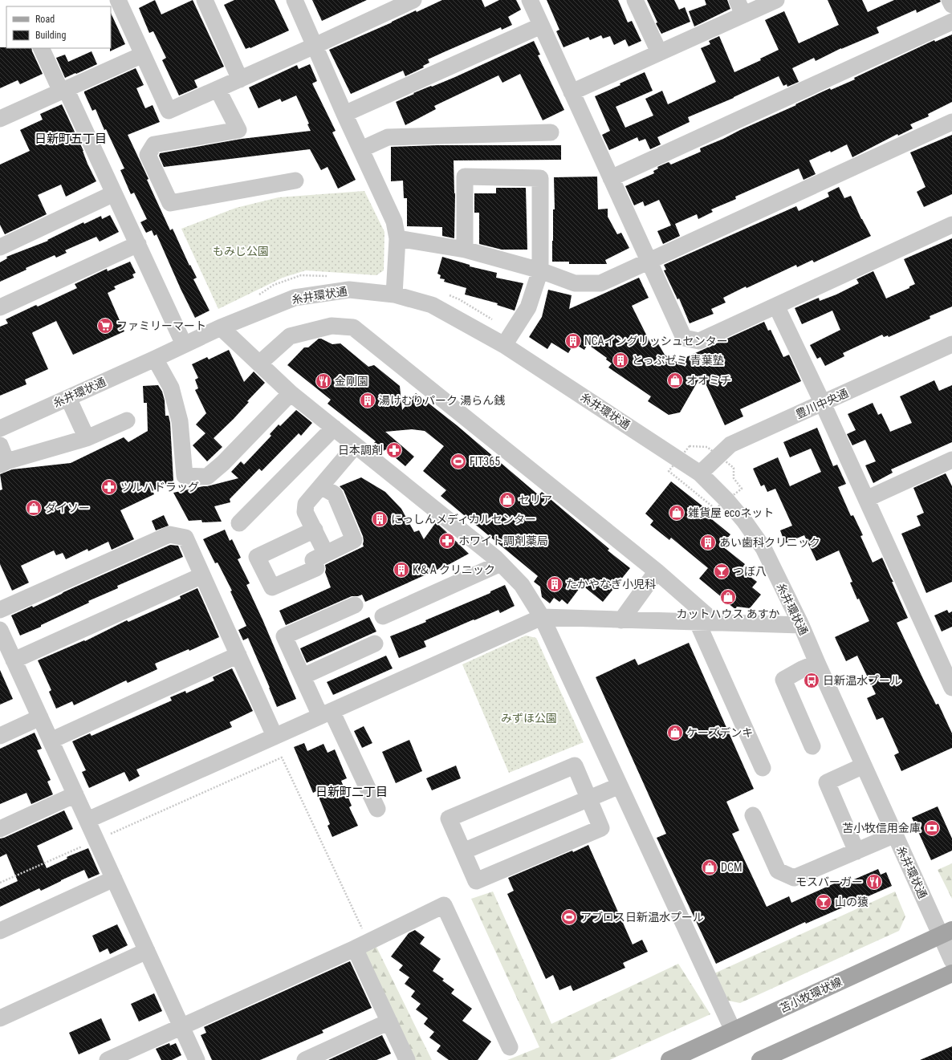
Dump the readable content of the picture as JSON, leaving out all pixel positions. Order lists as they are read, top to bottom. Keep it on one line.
{"streets":{"main road":["苫小牧環状線"],"street":["糸井環状通","豊川中央通"]},"crossings":[["糸井環状通","豊川中央通"],["糸井環状通","苫小牧環状線"]],"districts":["日新町五丁目","日新町二丁目"],"parks":["もみじ公園","みずほ公園"],"places":{"supermarket":["ファミリーマート"],"building":["NCAイングリッシュセンター","とっぷゼミ 青葉塾","湯けむりパーク 湯らん銭","にっしんメディカルセンター","あい歯科クリニック","K＆A クリニック","たかやなぎ小児科"],"shop":["オオミチ","セリア","ダイソー","雑貨屋 ecoネット","カットハウス あすか","ケーズデンキ","DCM"],"restaurant":["金剛園","モスバーガー"],"pharmacy":["日本調剤","ツルハドラッグ","ホワイト調剤薬局"],"sports":["FIT365","アブロス日新温水プール"],"bar":["つぼ八","山の猿"],"bus stop":["日新温水プール"],"bank":["苫小牧信用金庫"]},"legend":["Road","Building"]}
